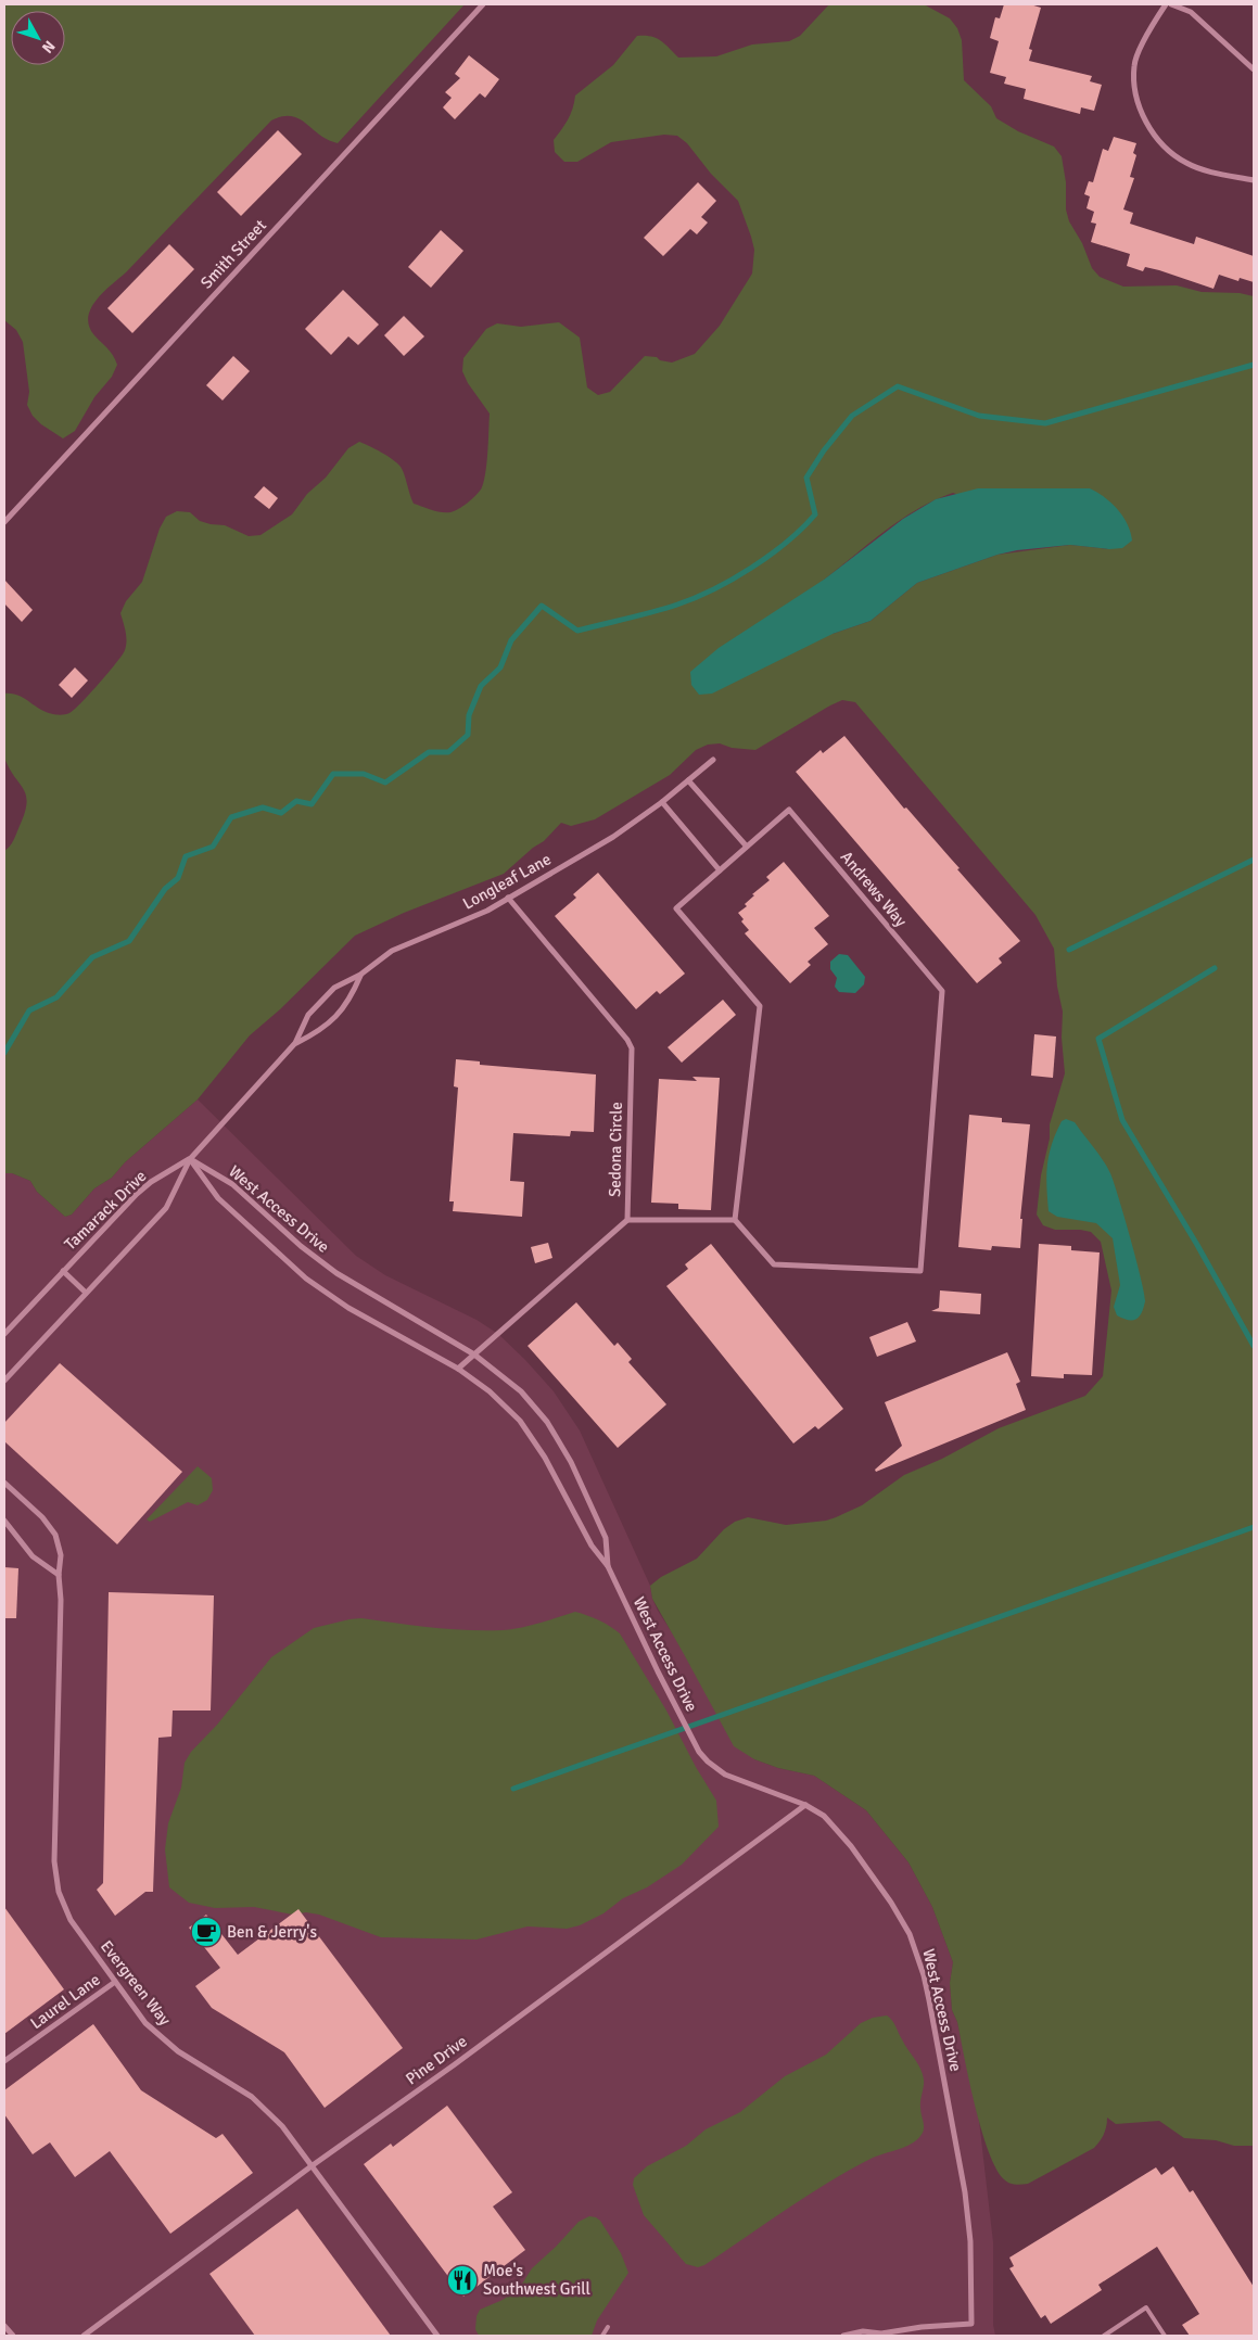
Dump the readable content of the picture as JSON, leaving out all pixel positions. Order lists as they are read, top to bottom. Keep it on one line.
{"streets":{"street":["Smith Street","Longleaf Lane","Andrews Way","Sedona Circle","West Access Drive","Tamarack Drive","Evergreen Way","Laurel Lane","Pine Drive"]},"crossings":[["Longleaf Lane","Sedona Circle"],["Longleaf Lane","West Access Drive"],["Longleaf Lane","Tamarack Drive"],["Sedona Circle","West Access Drive"],["West Access Drive","Tamarack Drive"],["West Access Drive","Pine Drive"],["Evergreen Way","Laurel Lane"],["Evergreen Way","Pine Drive"]],"places":{"cafe":["Ben & Jerry's"],"restaurant":["Moe's Southwest Grill"]},"north":"bottom right"}
